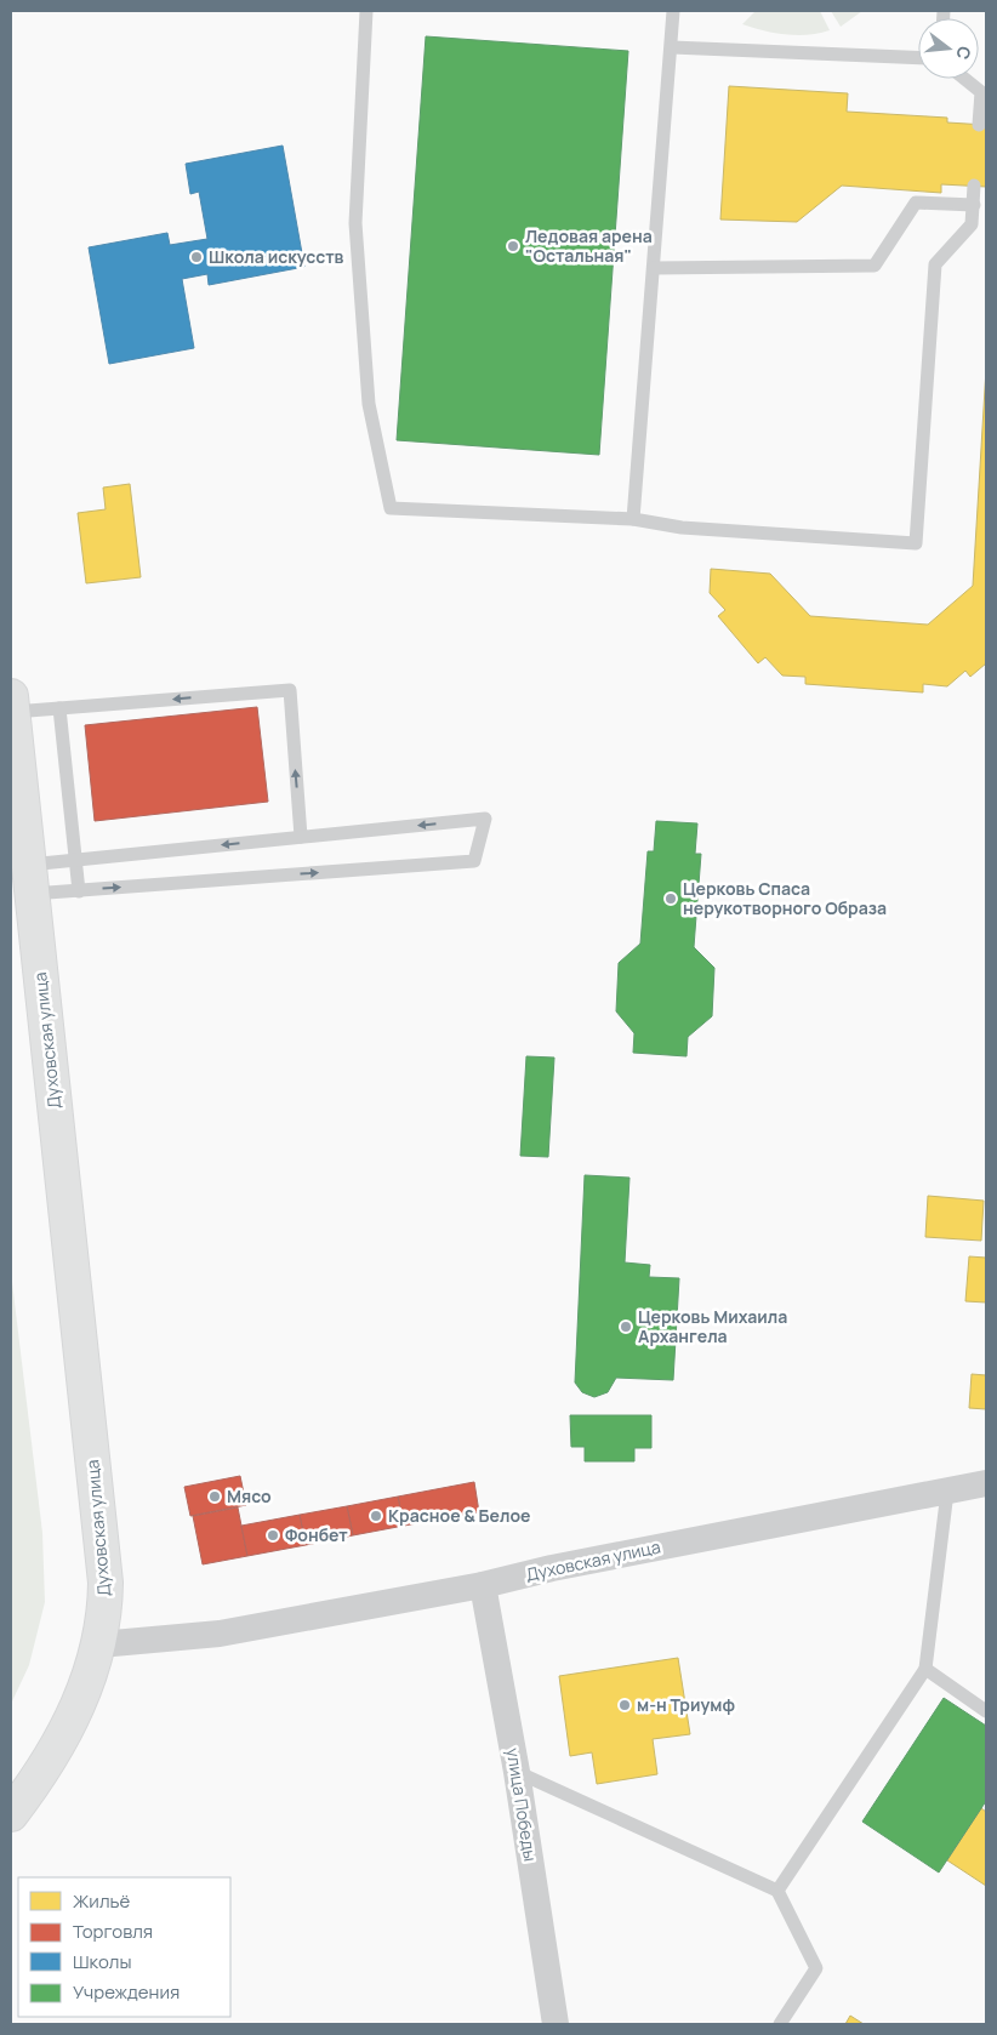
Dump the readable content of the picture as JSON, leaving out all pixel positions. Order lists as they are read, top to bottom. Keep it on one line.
{"streets":{"street":["Духовская улица","улица Победы"]},"crossings":[["Духовская улица","улица Победы"]],"places":["Ледовая арена \"Остальная\"","Школа искусств","Церковь Спаса нерукотворного Образа","Церковь Михаила Архангела","Мясо","Красное & Белое","Фонбет","м-н Триумф"],"legend":["Жильё","Торговля","Школы","Учреждения"],"north":"right"}
